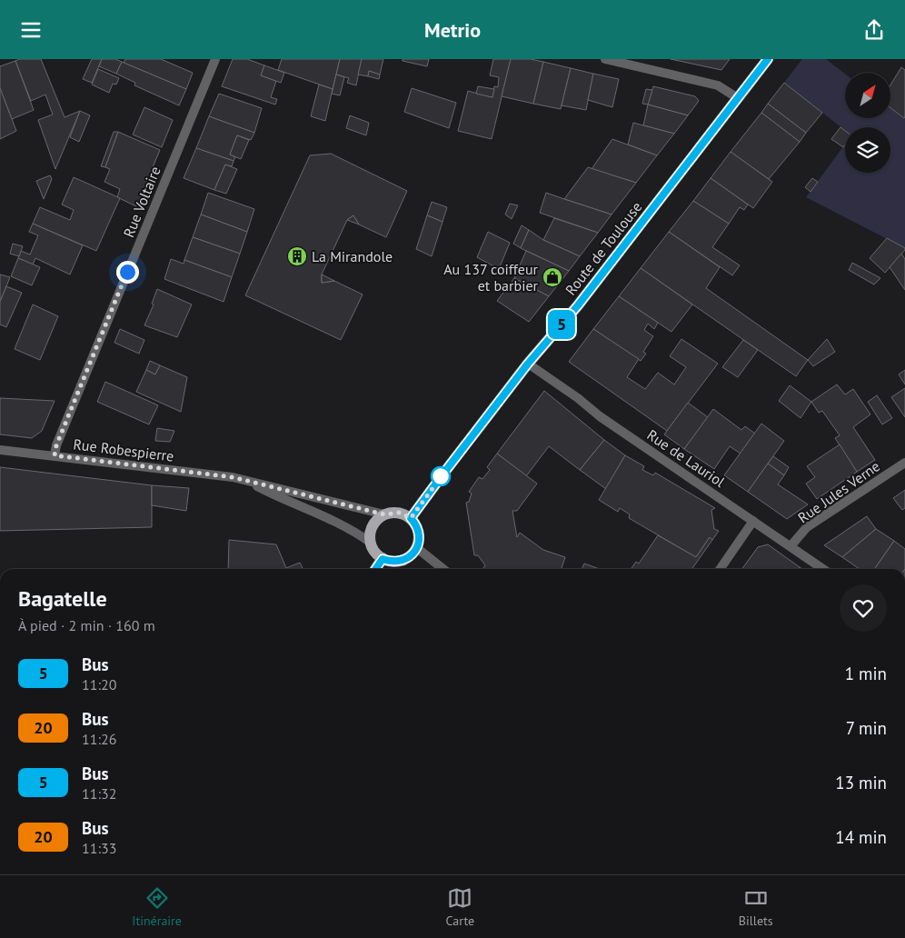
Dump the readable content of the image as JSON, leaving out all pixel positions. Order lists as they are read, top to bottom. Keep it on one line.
{"streets":{"main road":["Route de Toulouse"],"street":["Rue Voltaire","Rue Robespierre","Rue de Lauriol","Rue Jules Verne"]},"crossings":[["Rue Voltaire","Rue Robespierre"],["Route de Toulouse","Rue Robespierre"],["Route de Toulouse","Rue de Lauriol"],["Rue de Lauriol","Rue Jules Verne"]],"places":{"building":["La Mirandole"],"shop":["Au 137 coiffeur et barbier"]},"lines":["bus line 5"],"north":"top right","page":{"header":"Metrio","on_map":"5","heading":["Bagatelle","À pied · 2 min · 160 m"],"list":[{"mark":"5","name":"Bus","note":"11:20","value":"1 min"},{"mark":"20","name":"Bus","note":"11:26","value":"7 min"},{"mark":"5","name":"Bus","note":"11:32","value":"13 min"},{"mark":"20","name":"Bus","note":"11:33","value":"14 min"}],"tabs":["Itinéraire","Carte","Billets"]}}
